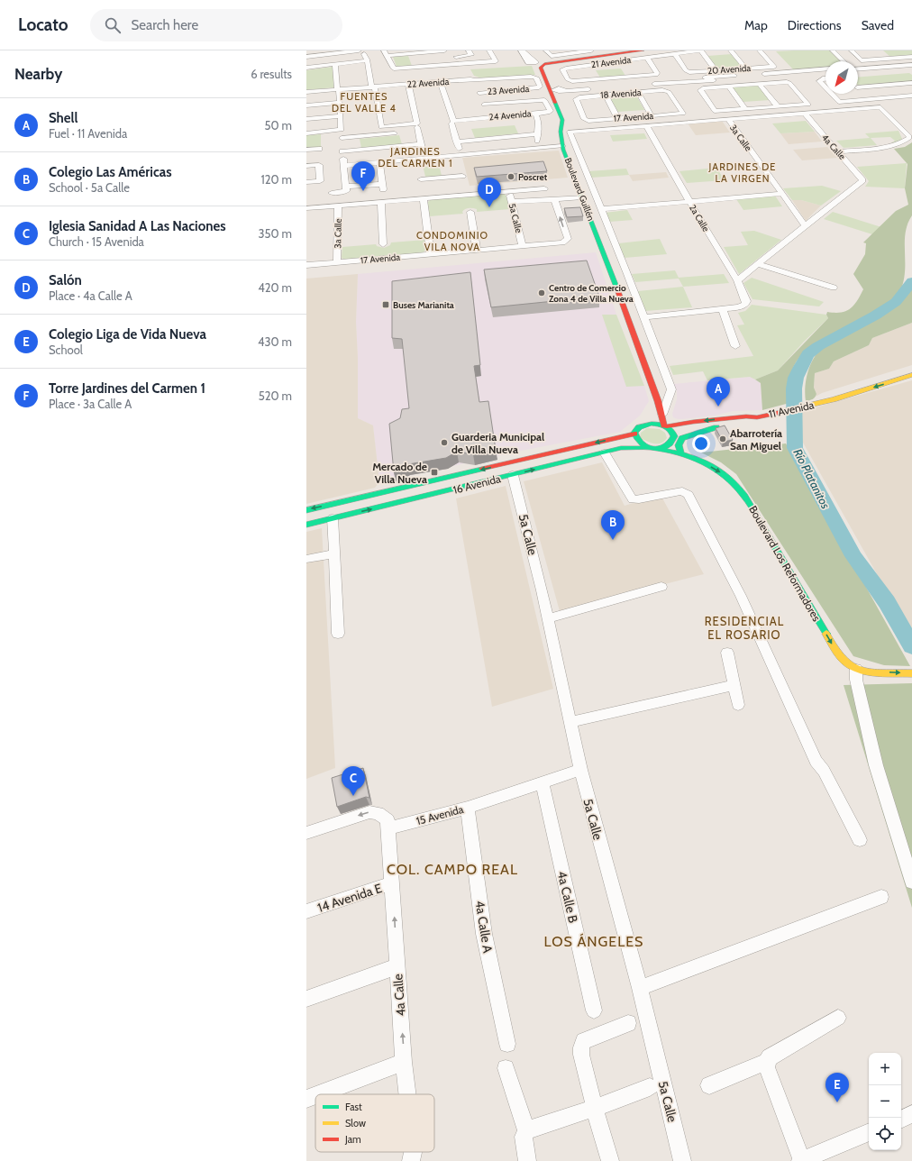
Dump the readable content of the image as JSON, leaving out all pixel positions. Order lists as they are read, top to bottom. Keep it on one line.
{"streets":{"main road":["Boulevard Guillén","11 Avenida","16 Avenida","Boulevard Los Reformadores"],"street":["21 Avenida","20 Avenida","22 Avenida","23 Avenida","18 Avenida","24 Avenida","17 Avenida","3a Calle","4a Calle","5a Calle","2a Calle","15 Avenida","4a Calle B","14 Avenida E","4a Calle A"]},"crossings":[["21 Avenida","20 Avenida"],["22 Avenida","23 Avenida"],["18 Avenida","17 Avenida"],["17 Avenida","3a Calle"],["17 Avenida","5a Calle"],["3a Calle","4a Calle"],["4a Calle","15 Avenida"],["4a Calle","14 Avenida E"],["Boulevard Guillén","11 Avenida"],["Boulevard Guillén","16 Avenida"],["Boulevard Guillén","Boulevard Los Reformadores"],["5a Calle","16 Avenida"],["5a Calle","15 Avenida"],["11 Avenida","16 Avenida"],["11 Avenida","Boulevard Los Reformadores"],["16 Avenida","Boulevard Los Reformadores"],["15 Avenida","4a Calle B"],["15 Avenida","4a Calle A"]],"one_way":["4a Calle","11 Avenida","Boulevard Los Reformadores"],"districts":["FUENTES DEL VALLE 4","JARDINES DEL CARMEN 1","JARDINES DE LA VIRGEN","CONDOMINIO VILA NOVA","RESIDENCIAL EL ROSARIO","COL. CAMPO REAL","LOS ÁNGELES"],"water":["Río Platanitos"],"places":{"other":["Poscret","Centro de Comercio Zona 4 de Villa Nueva","Abarrotería San Miguel","Guarderia Municipal de Villa Nueva"],"transit":["Buses Marianita","Mercado de Villa Nueva"]},"legend":["Fast","Slow","Jam"],"north":"bottom left","page":{"header":"Locato","search":"Search here","nav":["Map","Directions","Saved"],"heading":["Nearby","6 results"],"list":[{"mark":"A","name":"Shell","note":"Fuel · 11 Avenida","value":"50 m"},{"mark":"B","name":"Colegio Las Américas","note":"School · 5a Calle","value":"120 m"},{"mark":"C","name":"Iglesia Sanidad A Las Naciones","note":"Church · 15 Avenida","value":"350 m"},{"mark":"D","name":"Salón","note":"Place · 4a Calle A","value":"420 m"},{"mark":"E","name":"Colegio Liga de Vida Nueva","note":"School","value":"430 m"},{"mark":"F","name":"Torre Jardines del Carmen 1","note":"Place · 3a Calle A","value":"520 m"}],"pins":["F","D","A","B","C","E"],"map_buttons":["+","−"]}}
